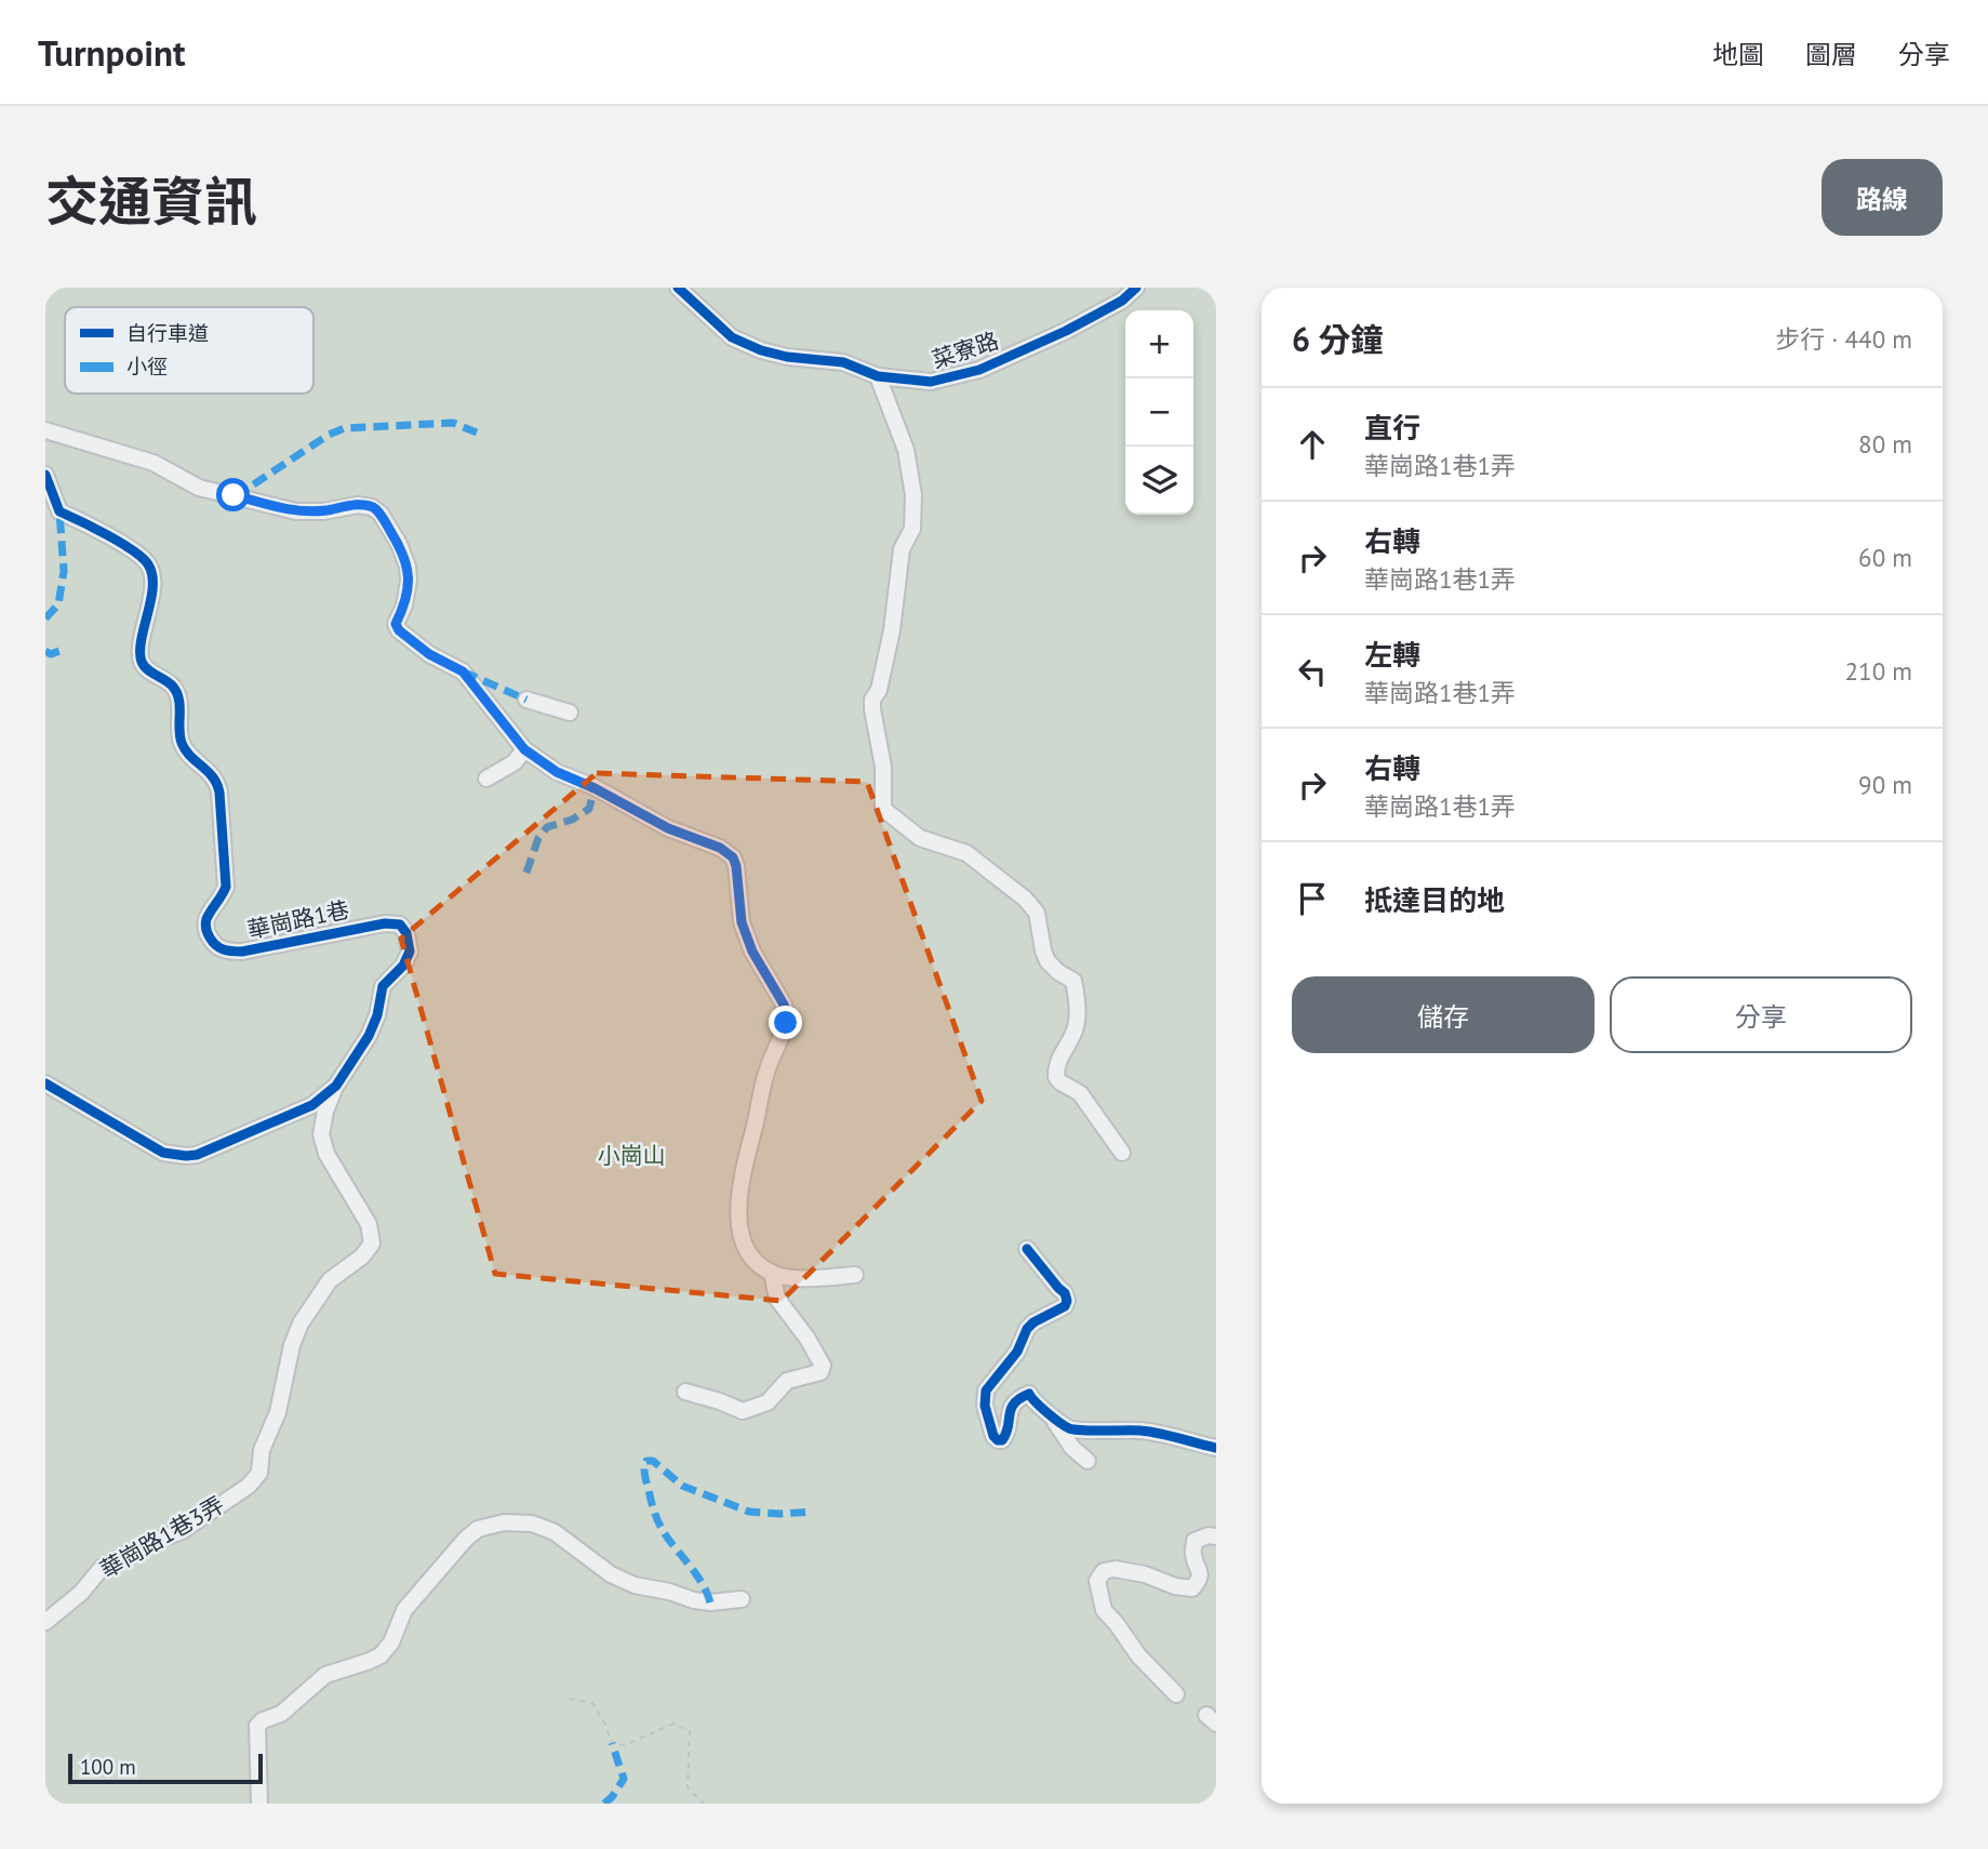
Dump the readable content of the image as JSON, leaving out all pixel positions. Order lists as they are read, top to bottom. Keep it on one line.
{"streets":{"street":["菜寮路","華崗路1巷","華崗路1巷3弄"]},"crossings":[["華崗路1巷","華崗路1巷3弄"]],"parks":["小崗山"],"legend":["自行車道","小徑"],"scale_bar":"100 m","page":{"header":"Turnpoint","nav":["地圖","圖層","分享"],"title":"交通資訊","buttons":["路線",["儲存","分享"]],"heading":["6 分鐘","步行 · 440 m"],"map_buttons":["+","−"],"list":[["直行","華崗路1巷1弄","80 m"],["右轉","華崗路1巷1弄","60 m"],["左轉","華崗路1巷1弄","210 m"],["右轉","華崗路1巷1弄","90 m"],"抵達目的地"],"scale":"100 m"}}
